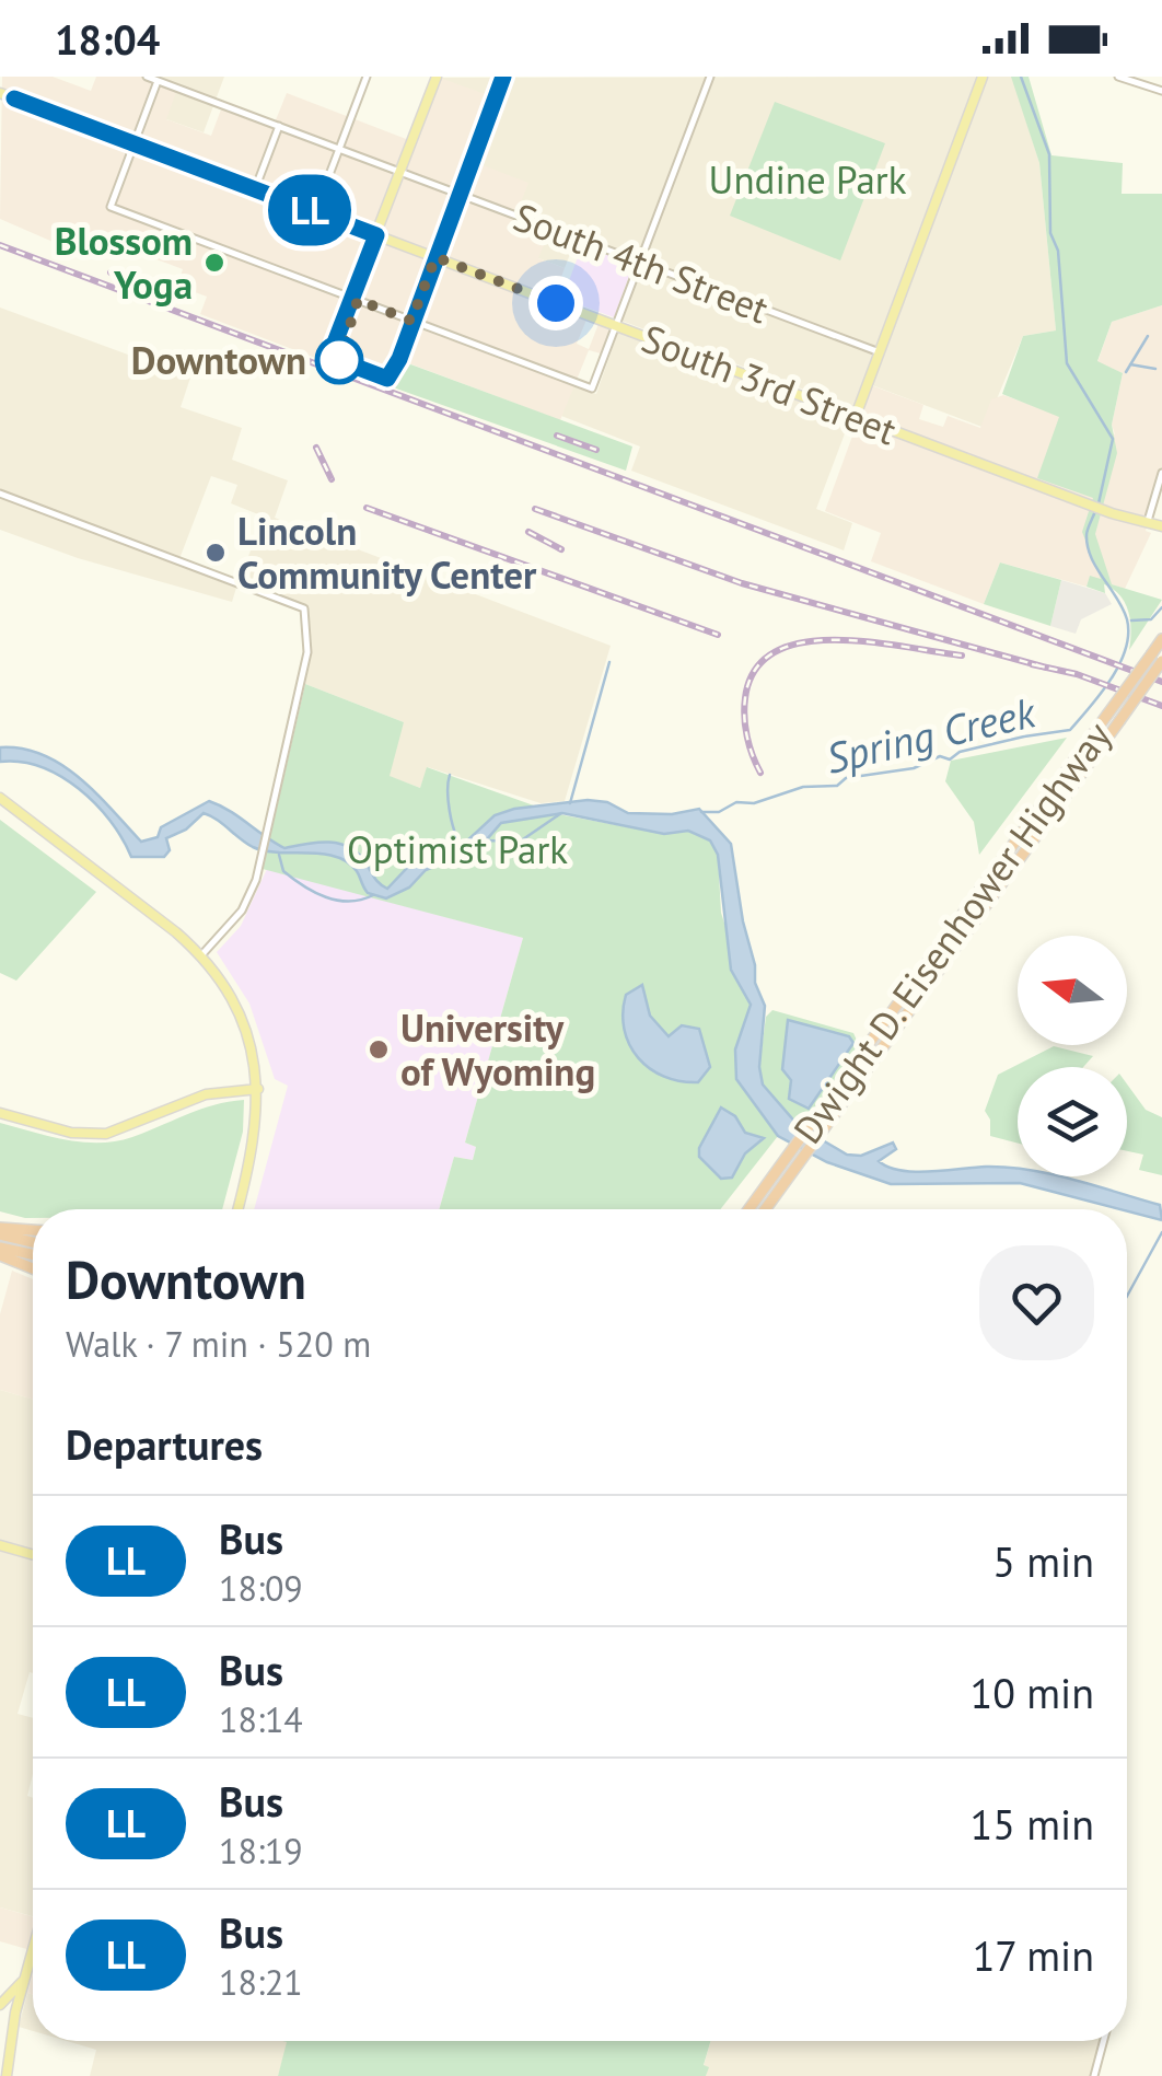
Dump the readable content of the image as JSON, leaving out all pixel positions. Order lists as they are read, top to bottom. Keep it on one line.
{"streets":{"highway":["Dwight D. Eisenhower Highway"],"main road":["South 3rd Street"],"street":["South 4th Street"]},"water":["Spring Creek"],"parks":["Undine Park","Optimist Park"],"places":["Blossom Yoga","Downtown","Lincoln Community Center","University of Wyoming"],"lines":["bus line LL"],"north":"left","page":{"status":"18:04","on_map":"LL","heading":[["Downtown","Walk · 7 min · 520 m"],"Departures"],"list":[{"mark":"LL","name":"Bus","note":"18:09","value":"5 min"},{"mark":"LL","name":"Bus","note":"18:14","value":"10 min"},{"mark":"LL","name":"Bus","note":"18:19","value":"15 min"},{"mark":"LL","name":"Bus","note":"18:21","value":"17 min"}]}}
